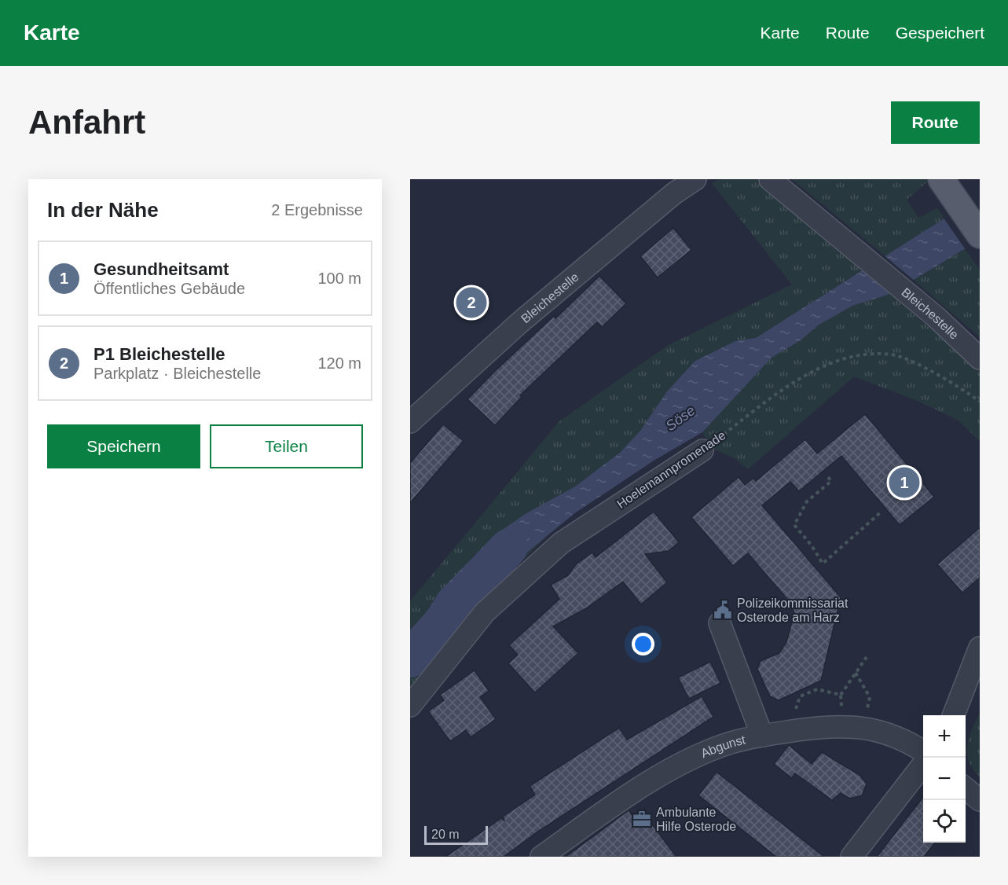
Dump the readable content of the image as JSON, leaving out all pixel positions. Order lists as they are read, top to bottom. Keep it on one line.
{"streets":{"street":["Bleichestelle","Hoelemannpromenade","Abgunst"]},"water":["Söse"],"places":{"public building":["Polizeikommissariat Osterode am Harz"],"office":["Ambulante Hilfe Osterode"]},"scale_bar":"20 m","page":{"header":"Karte","nav":["Karte","Route","Gespeichert"],"buttons":["Route",["Speichern","Teilen"]],"title":"Anfahrt","heading":["In der Nähe","2 Ergebnisse"],"list":[{"mark":"1","name":"Gesundheitsamt","note":"Öffentliches Gebäude","value":"100 m"},{"mark":"2","name":"P1 Bleichestelle","note":"Parkplatz · Bleichestelle","value":"120 m"}],"pins":["2","1"],"map_buttons":["+","−"],"scale":"20 m"}}
